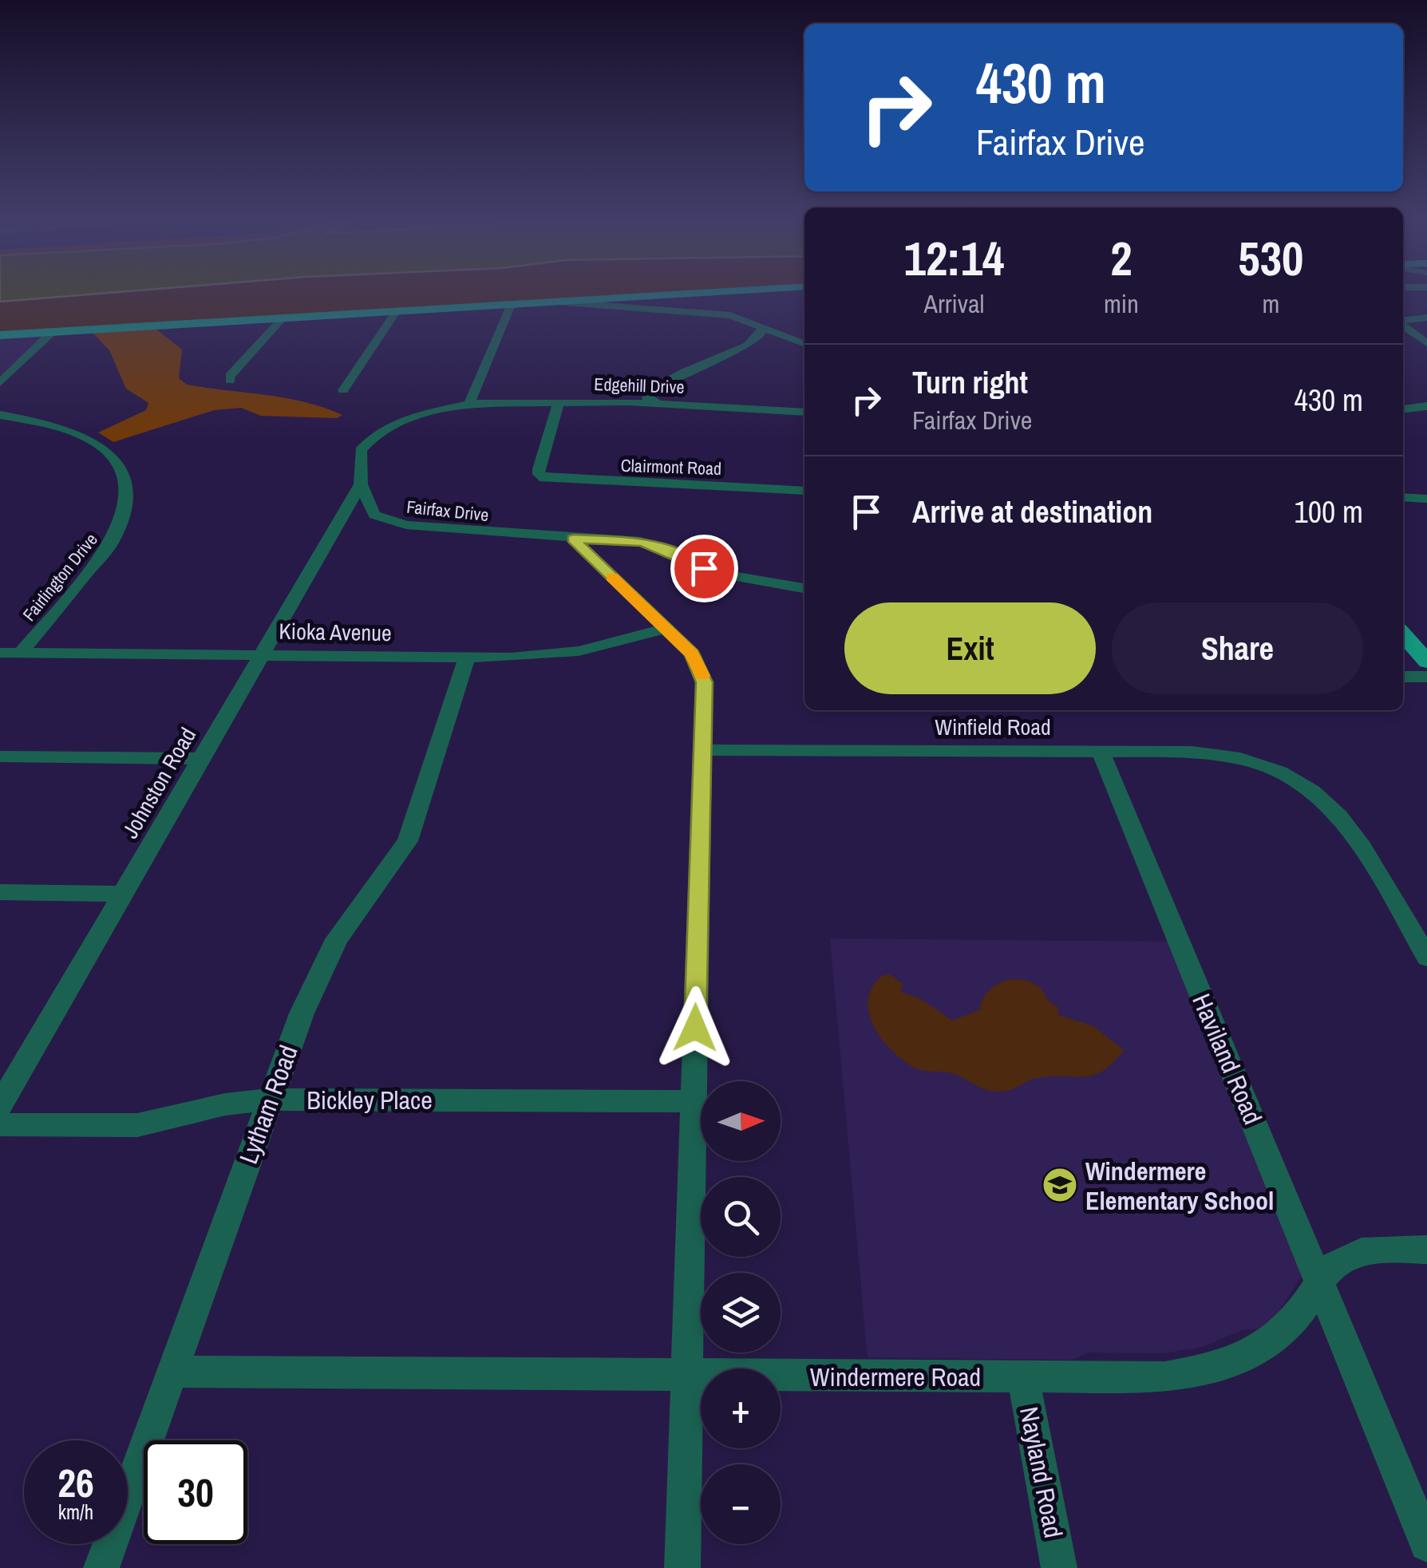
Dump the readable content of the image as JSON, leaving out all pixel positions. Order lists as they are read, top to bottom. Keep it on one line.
{"streets":{"street":["Edgehill Drive","Clairmont Road","Fairfax Drive","Fairlington Drive","Kioka Avenue","Winfield Road","Johnston Road","Haviland Road","Bickley Place","Lytham Road","Windermere Road","Nayland Road"]},"crossings":[["Edgehill Drive","Clairmont Road"],["Fairfax Drive","Johnston Road"],["Fairlington Drive","Kioka Avenue"],["Kioka Avenue","Johnston Road"],["Kioka Avenue","Lytham Road"],["Winfield Road","Haviland Road"],["Haviland Road","Windermere Road"],["Bickley Place","Lytham Road"],["Lytham Road","Windermere Road"],["Windermere Road","Nayland Road"]],"places":{"school or university":["Windermere Elementary School"]},"north":"right","page":{"turn":["430 m","Fairfax Drive"],"eta":["12:14","Arrival","2","min","530","m"],"list":[{"name":"Turn right","note":"Fairfax Drive","value":"430 m"},{"name":"Arrive at destination","value":"100 m"}],"buttons":["Exit","Share"],"map_buttons":["+","−"],"speed":"26 km/h","limit":"30"}}
